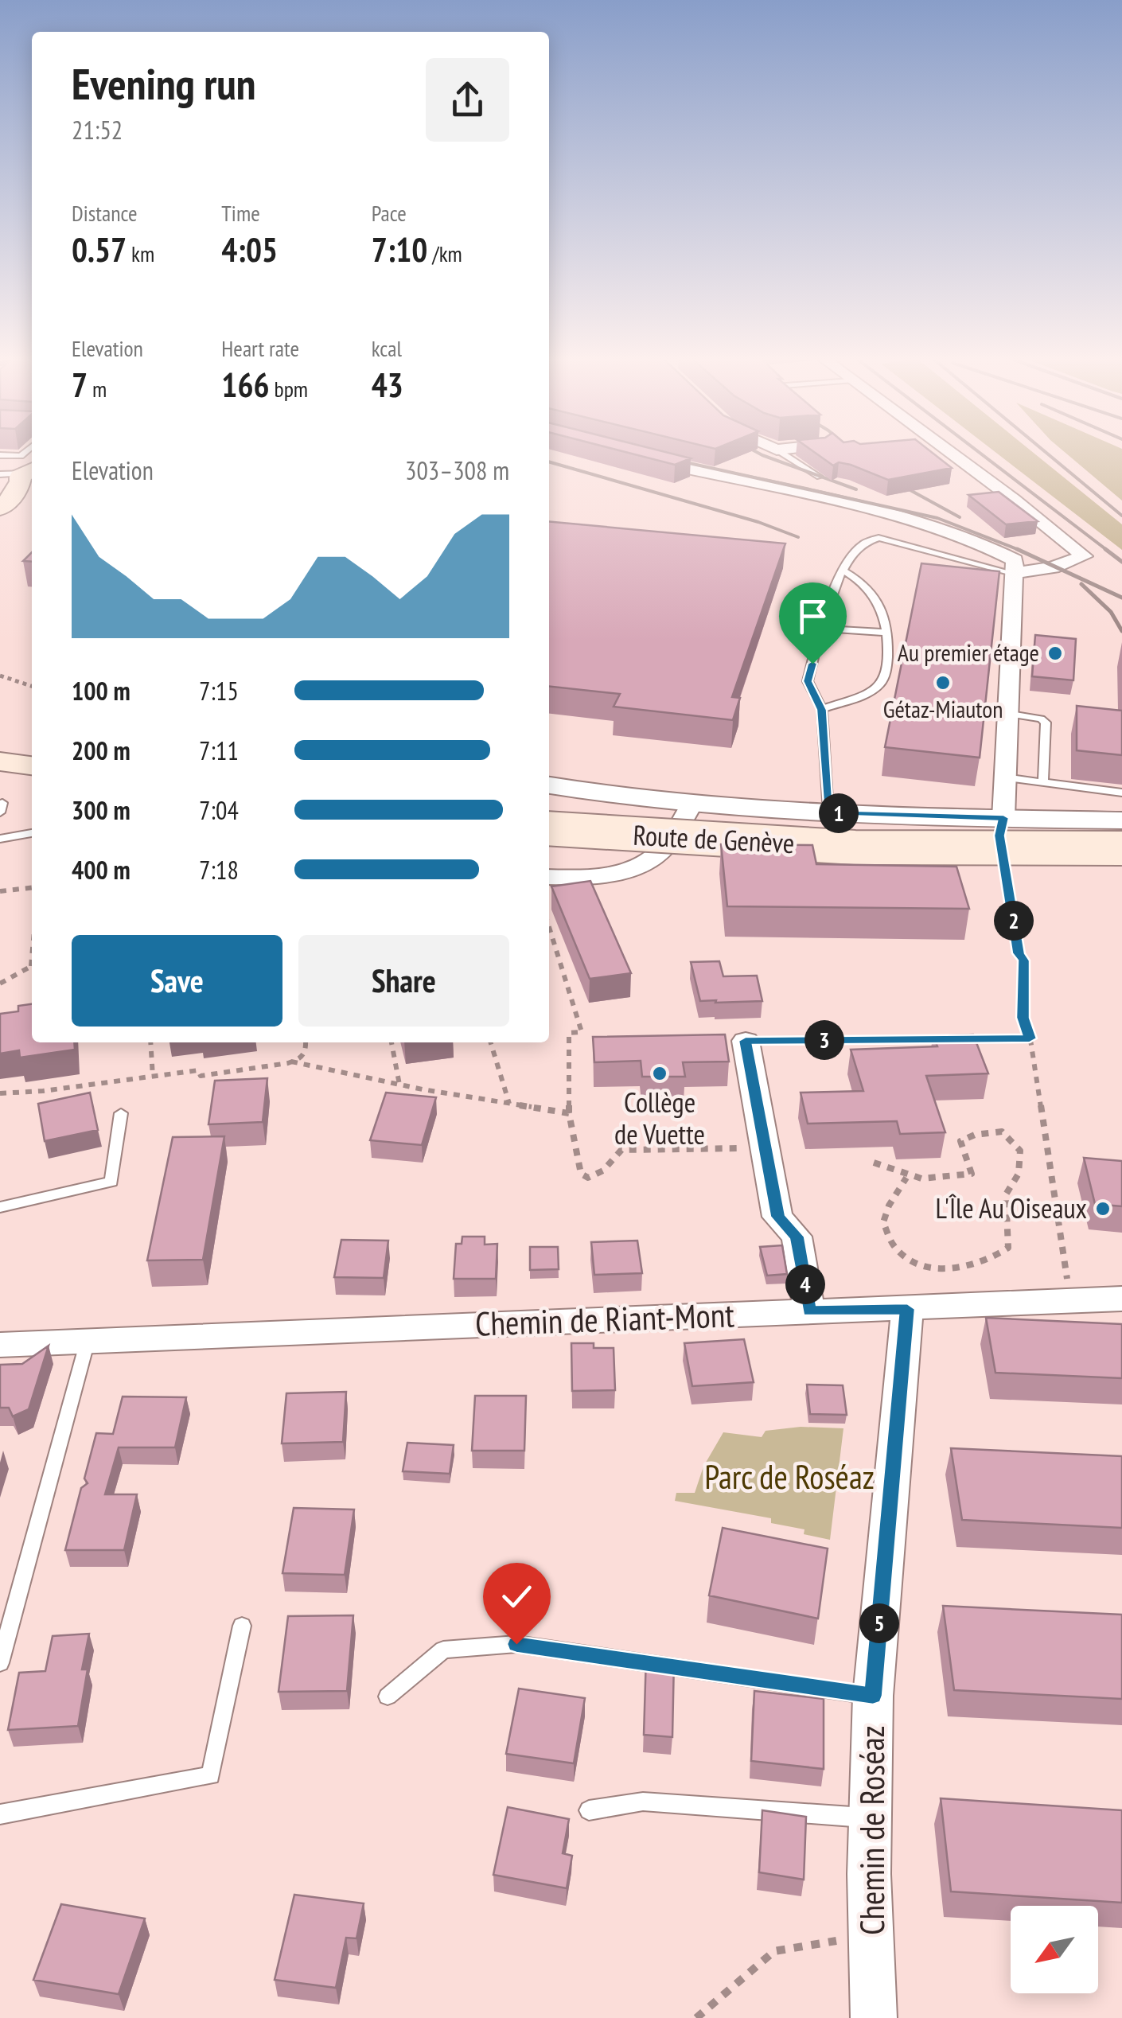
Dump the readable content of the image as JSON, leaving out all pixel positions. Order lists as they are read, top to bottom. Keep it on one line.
{"streets":{"main road":["Route de Genève"],"street":["Chemin de Riant-Mont","Chemin de Roséaz"]},"crossings":[["Chemin de Riant-Mont","Chemin de Roséaz"]],"parks":["Parc de Roséaz"],"places":["Au premier étage","Gétaz-Miauton","Collège de Vuette","L'Île Au Oiseaux"],"north":"bottom left","page":{"heading":["Evening run","21:52"],"stats":[["Distance","0.57 km"],["Time","4:05"],["Pace","7:10 /km"],["Elevation","7 m"],["Heart rate","166 bpm"],["kcal","43"]],"chart":["Elevation","303–308 m"],"list":[{"name":"100 m","note":"7:15"},{"name":"200 m","note":"7:11"},{"name":"300 m","note":"7:04"},{"name":"400 m","note":"7:18"}],"pins":["1","2","3","4","5"],"buttons":["Save","Share"]}}
